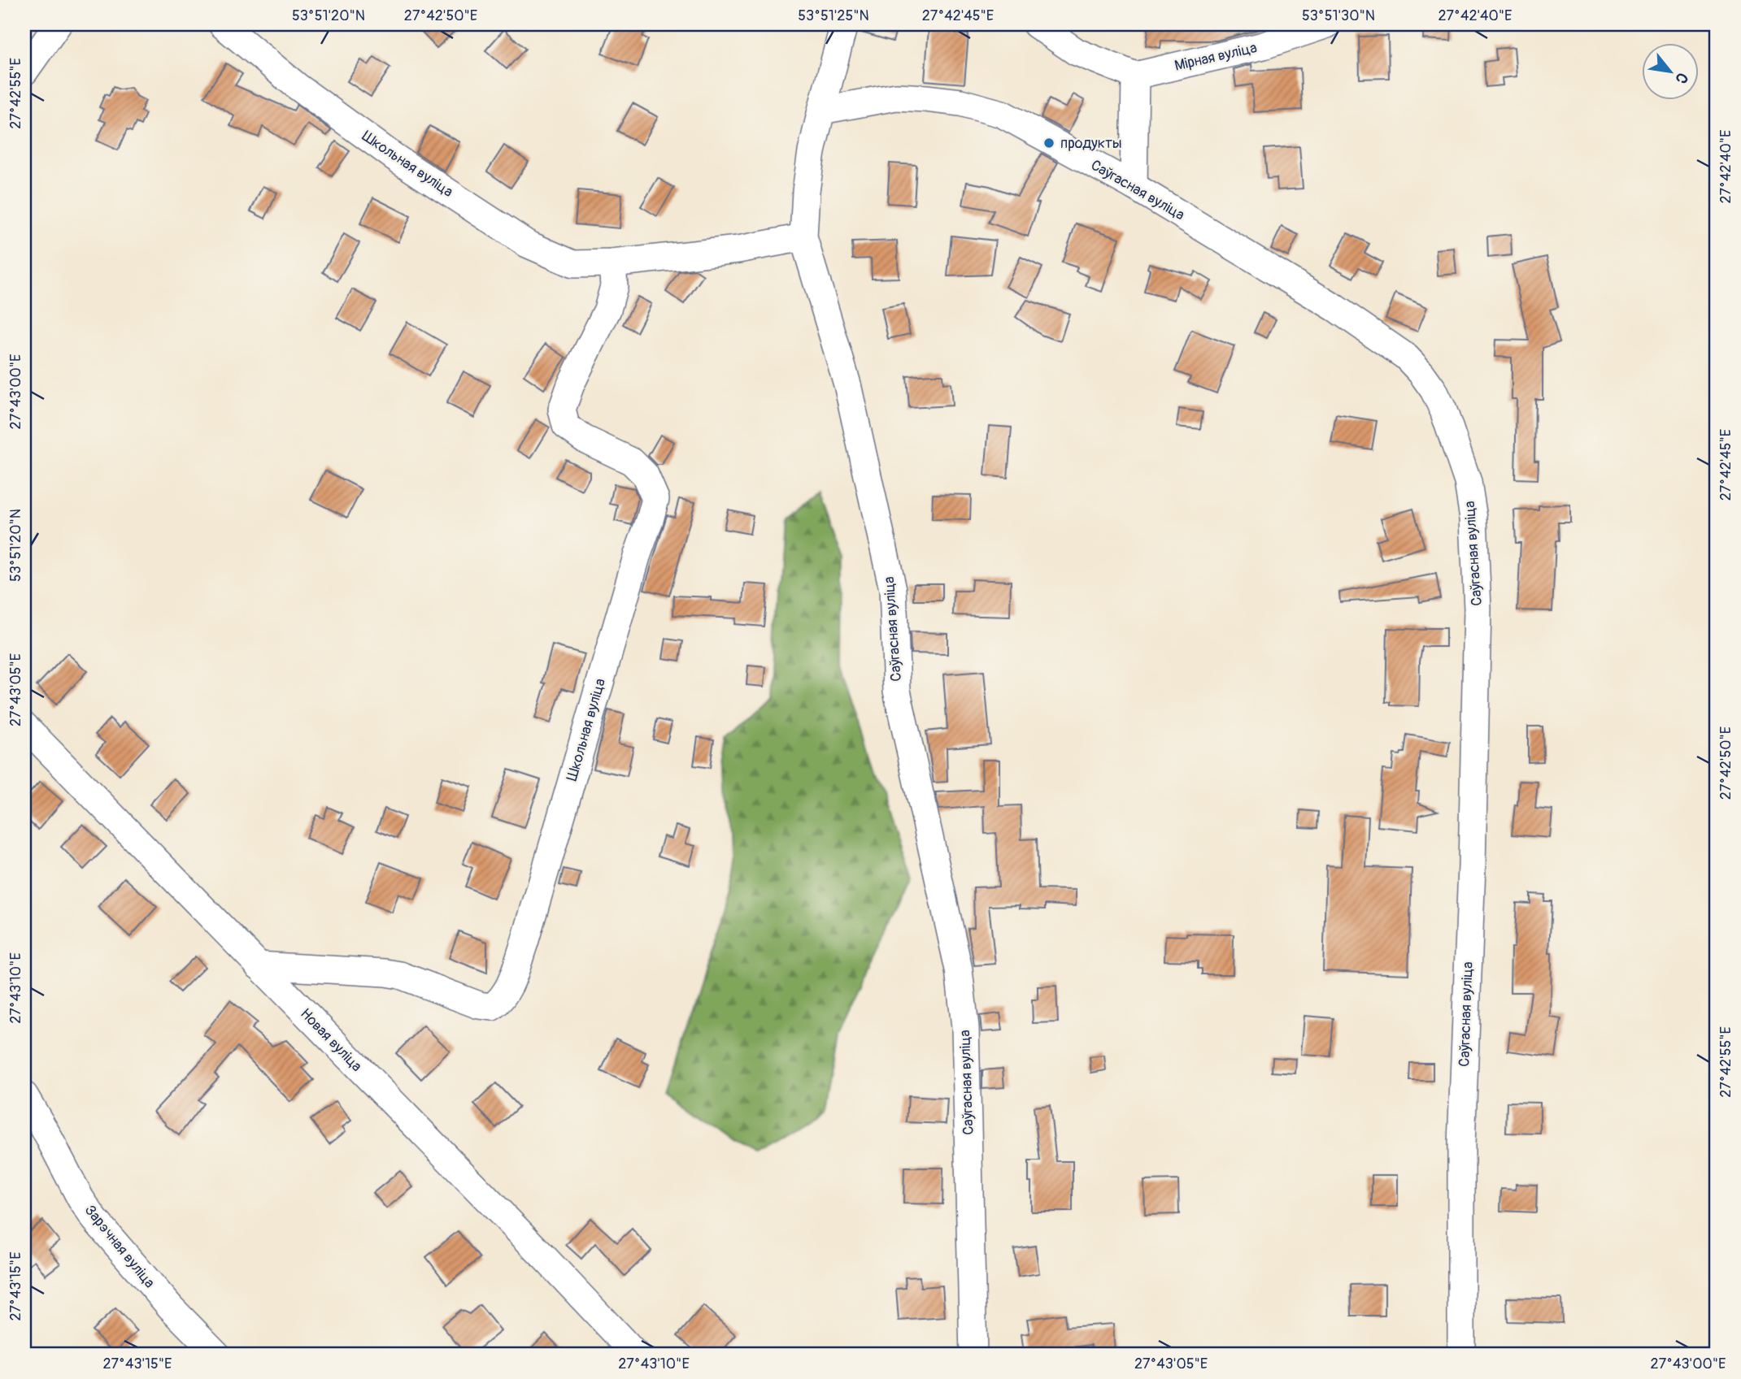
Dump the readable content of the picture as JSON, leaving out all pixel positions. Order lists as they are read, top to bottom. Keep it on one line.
{"streets":{"street":["Мірная вуліца","Школьная вуліца","Саўгасная вуліца","Новая вуліца","Зарэчная вуліца"]},"crossings":[["Школьная вуліца","Саўгасная вуліца"],["Школьная вуліца","Новая вуліца"]],"places":["продукты"],"north":"bottom right","coordinates":["53°51'20\"N","27°42'50\"E","53°51'25\"N","27°42'45\"E","53°51'30\"N","27°42'40\"E","27°42'55\"E","27°43'00\"E","27°43'05\"E","27°43'10\"E","27°43'15\"E"]}
